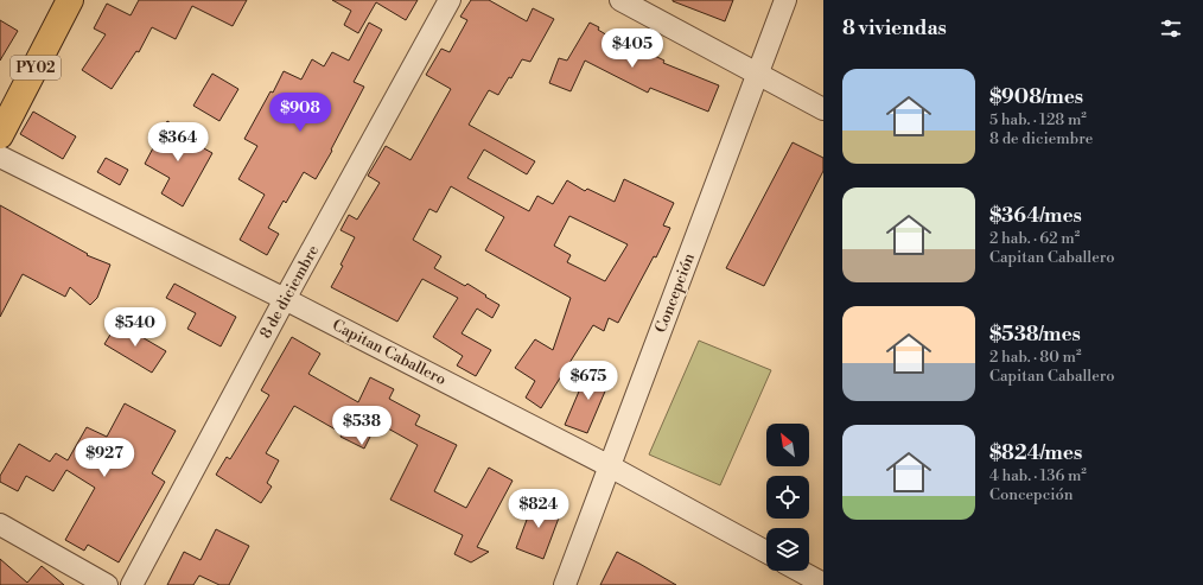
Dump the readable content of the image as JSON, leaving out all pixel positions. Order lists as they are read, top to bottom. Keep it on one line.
{"streets":{"main road":["PY02"],"street":["8 de diciembre","Concepción","Capitan Caballero"]},"crossings":[["8 de diciembre","Capitan Caballero"],["Concepción","Capitan Caballero"]],"north":"top left","page":{"heading":"8 viviendas","price":["$405","$908","$364","$540","$675","$538","$927","$824"],"list":[{"name":"$908/mes","note":"5 hab. · 128 m² · 8 de diciembre"},{"name":"$364/mes","note":"2 hab. · 62 m² · Capitan Caballero"},{"name":"$538/mes","note":"2 hab. · 80 m² · Capitan Caballero"},{"name":"$824/mes","note":"4 hab. · 136 m² · Concepción"}]}}
